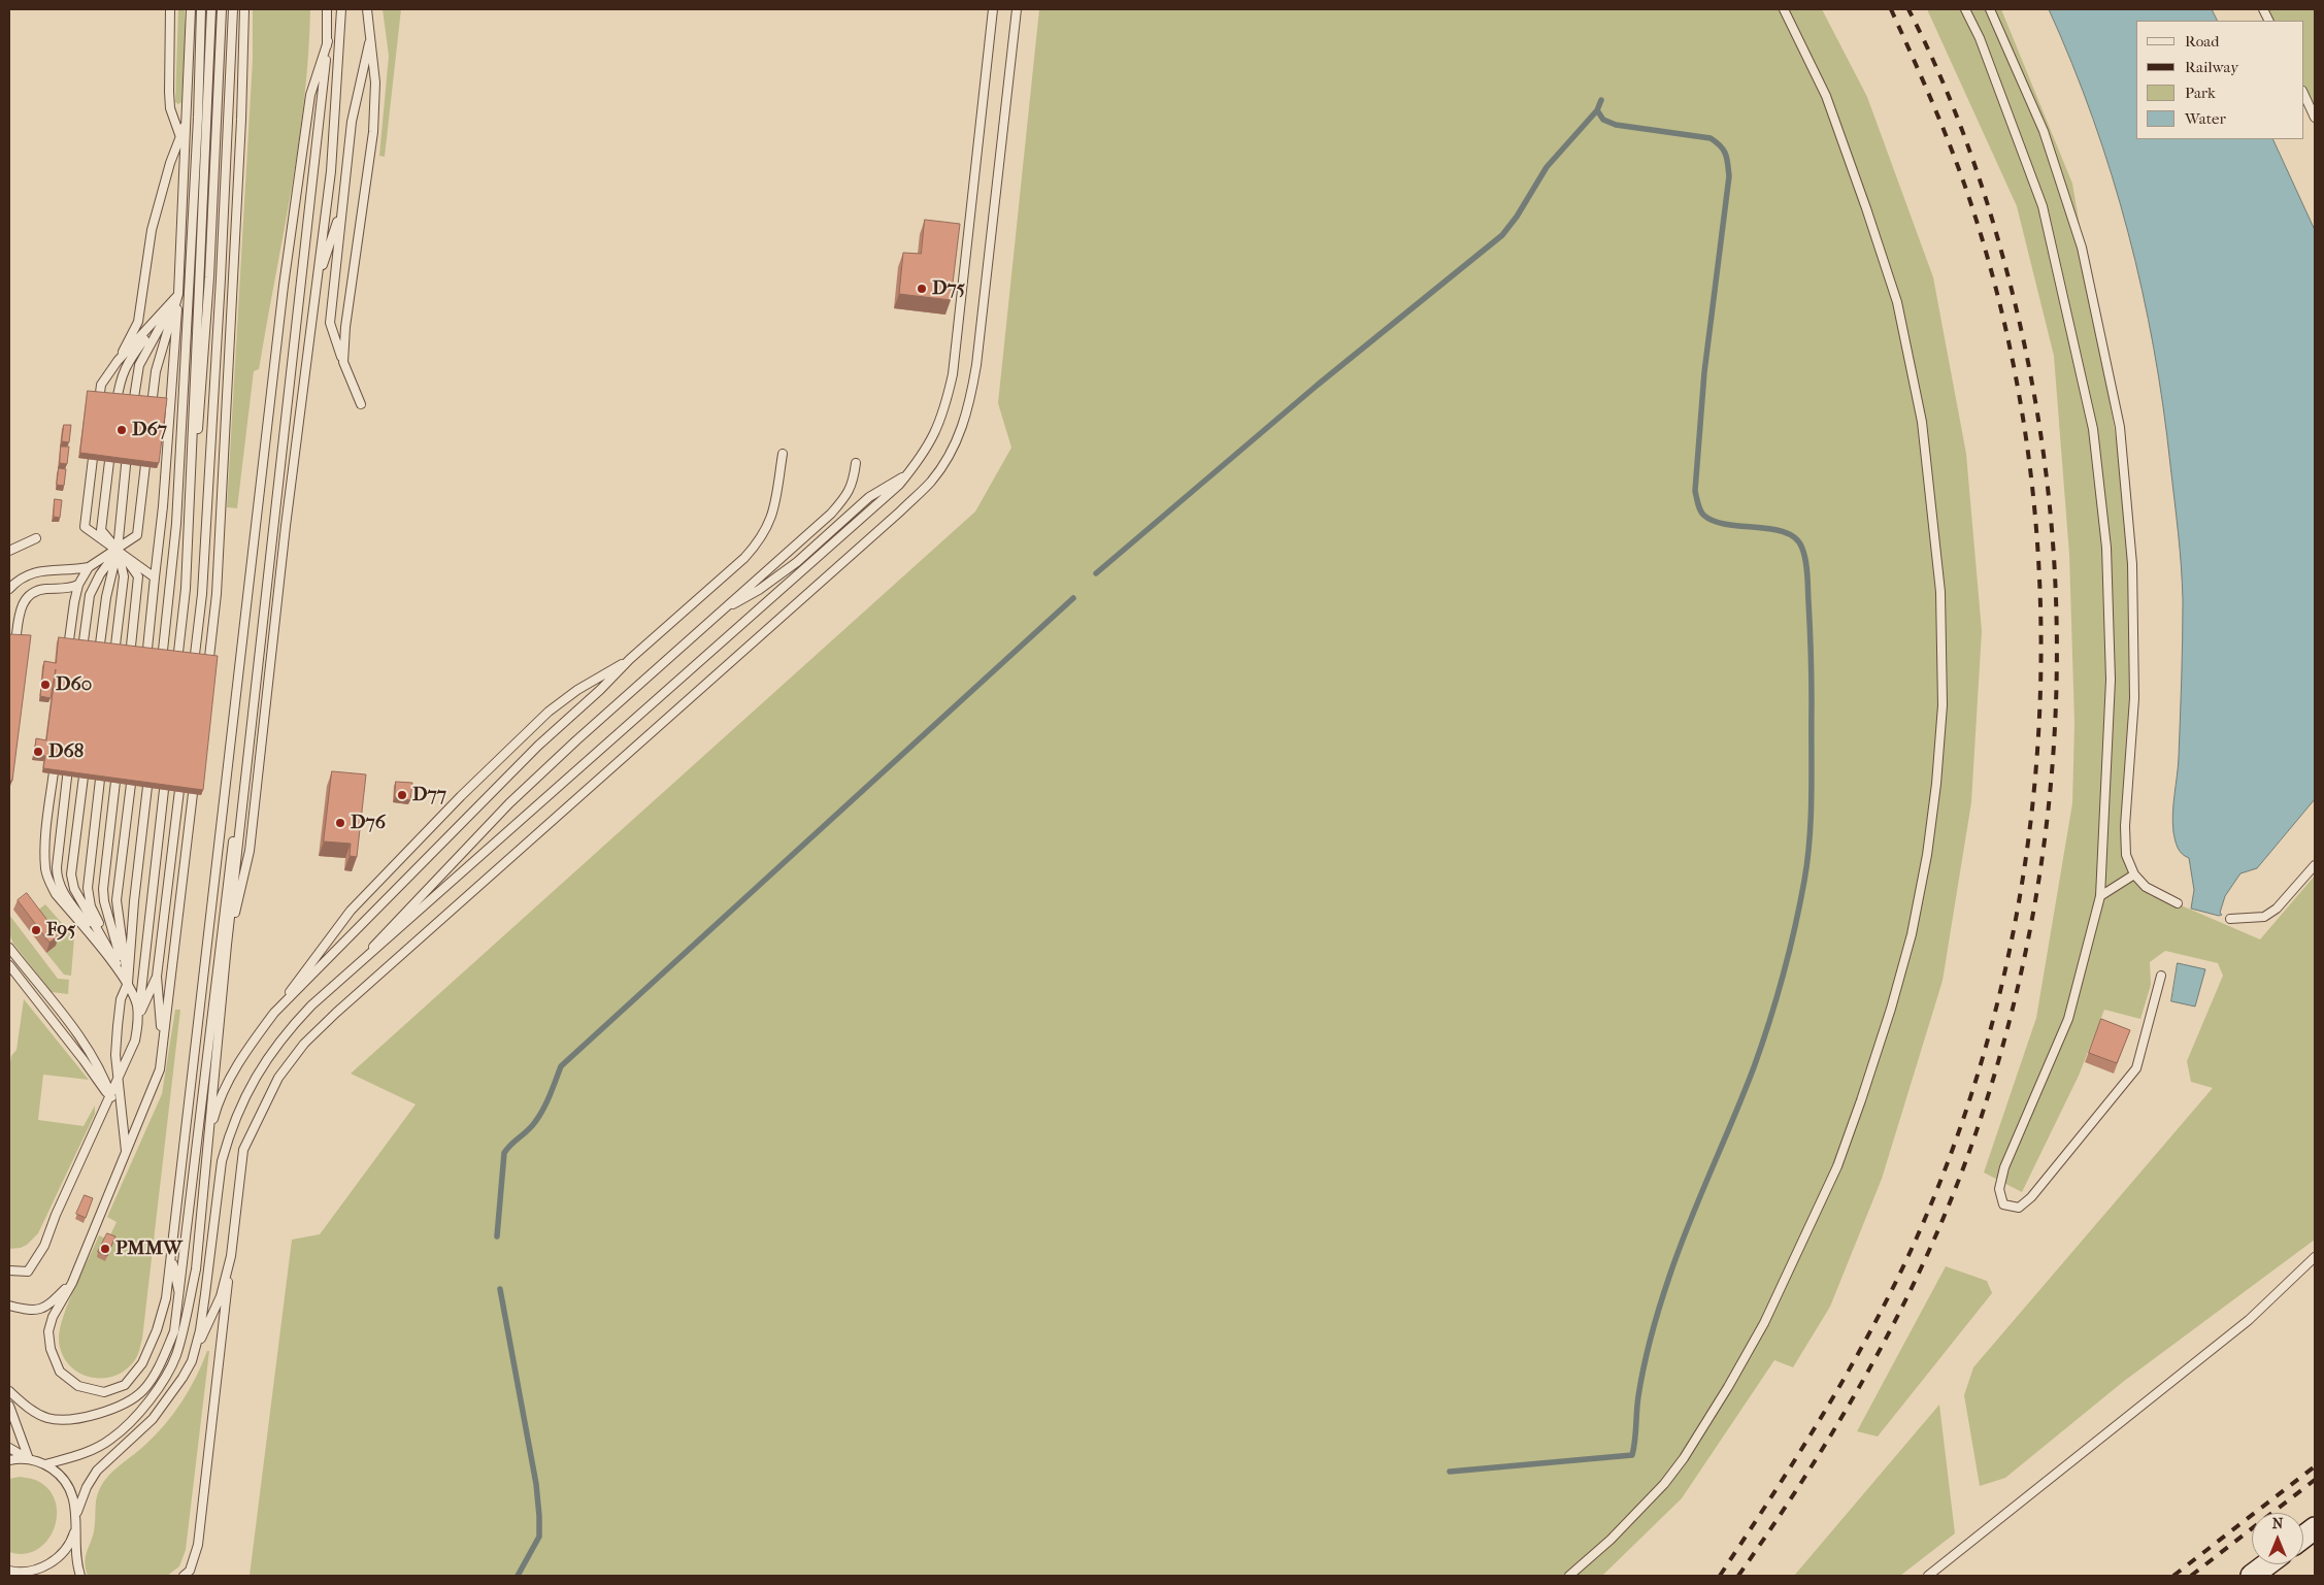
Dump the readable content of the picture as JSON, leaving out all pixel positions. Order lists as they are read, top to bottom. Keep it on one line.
{"places":["D75","D67","D60","D68","D77","D76","F95","PMMW"],"legend":["Road","Railway","Park","Water"],"north":"top"}
